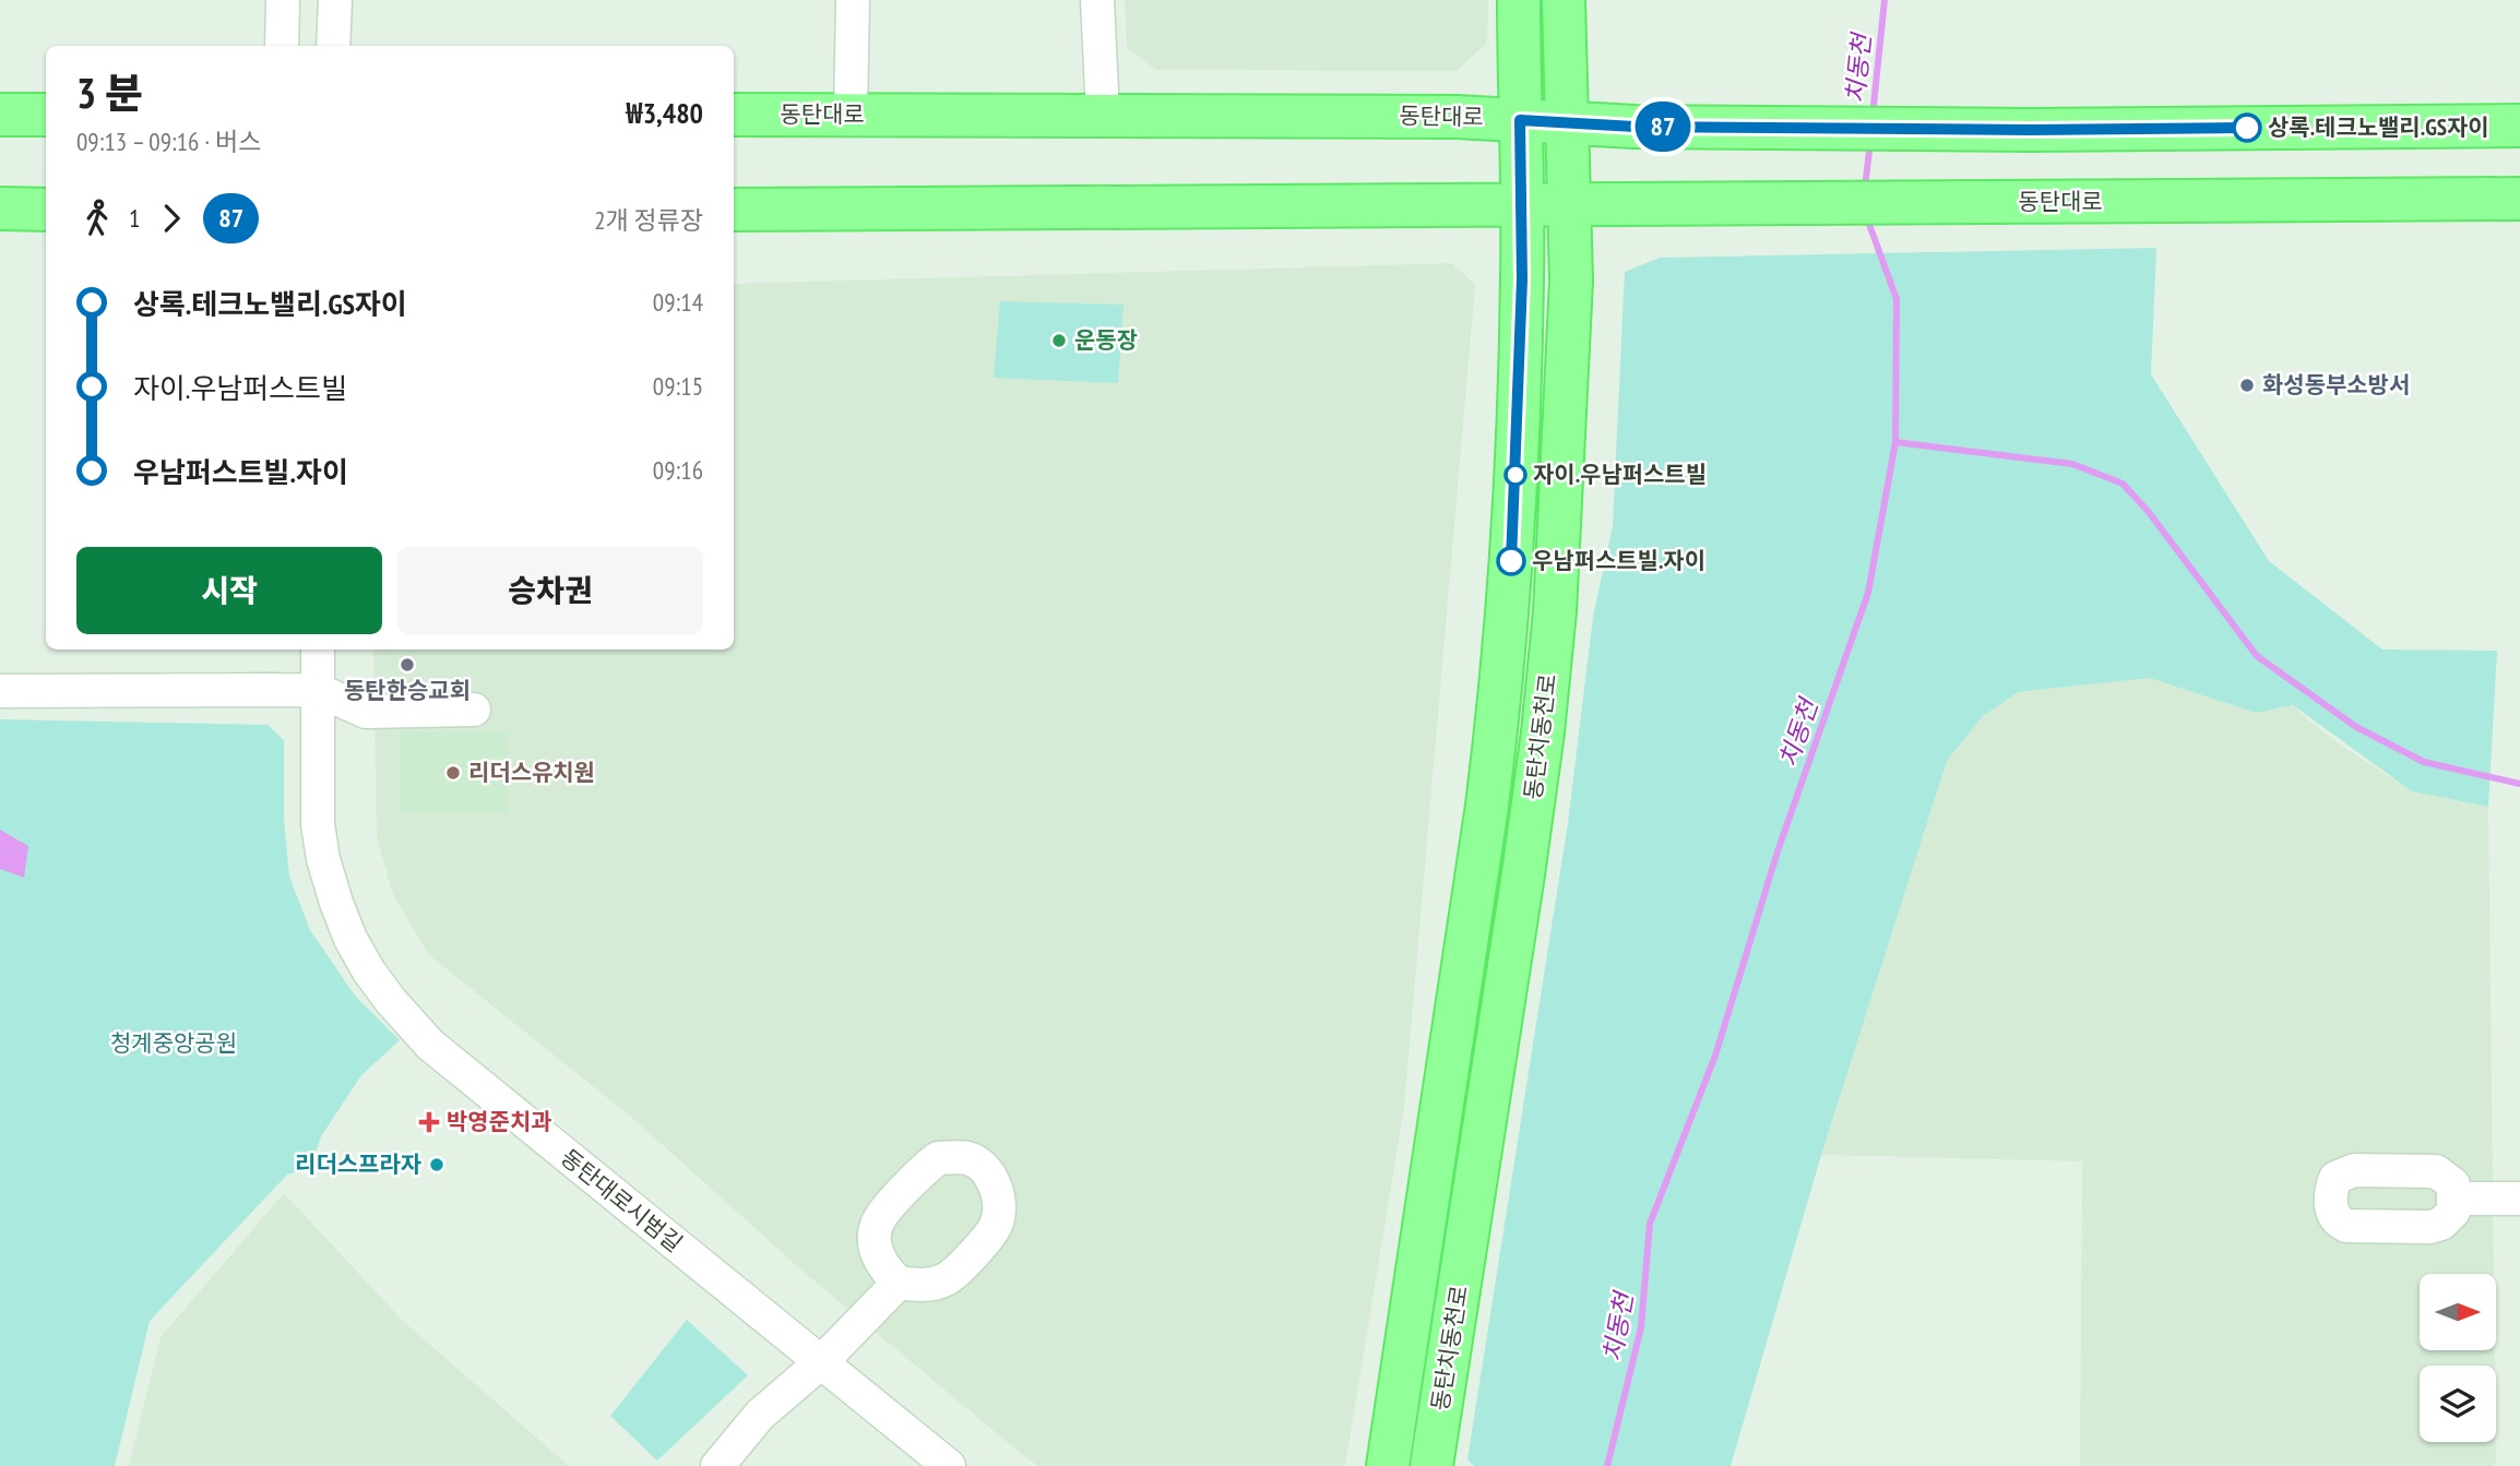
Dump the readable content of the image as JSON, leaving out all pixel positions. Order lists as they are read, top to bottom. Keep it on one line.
{"streets":{"main road":["동탄대로","동탄치동천로"],"street":["동탄대로시범길"]},"crossings":[["동탄대로","동탄치동천로"]],"water":["치동천"],"parks":["청계중앙공원"],"places":{"other":["상록.테크노밸리.GS자이","운동장","화성동부소방서","자이.우남퍼스트빌","우남퍼스트빌.자이","동탄한승교회","리더스유치원","리더스프라자"],"health":["박영준치과"]},"lines":["bus line 87"],"north":"right","page":{"on_map":"87","heading":["3 분","09:13 – 09:16 · 버스","₩3,480"],"legs":["1","87","2개 정류장"],"list":[{"name":"상록.테크노밸리.GS자이","value":"09:14"},{"name":"자이.우남퍼스트빌","value":"09:15"},{"name":"우남퍼스트빌.자이","value":"09:16"}],"buttons":["시작","승차권"]}}
